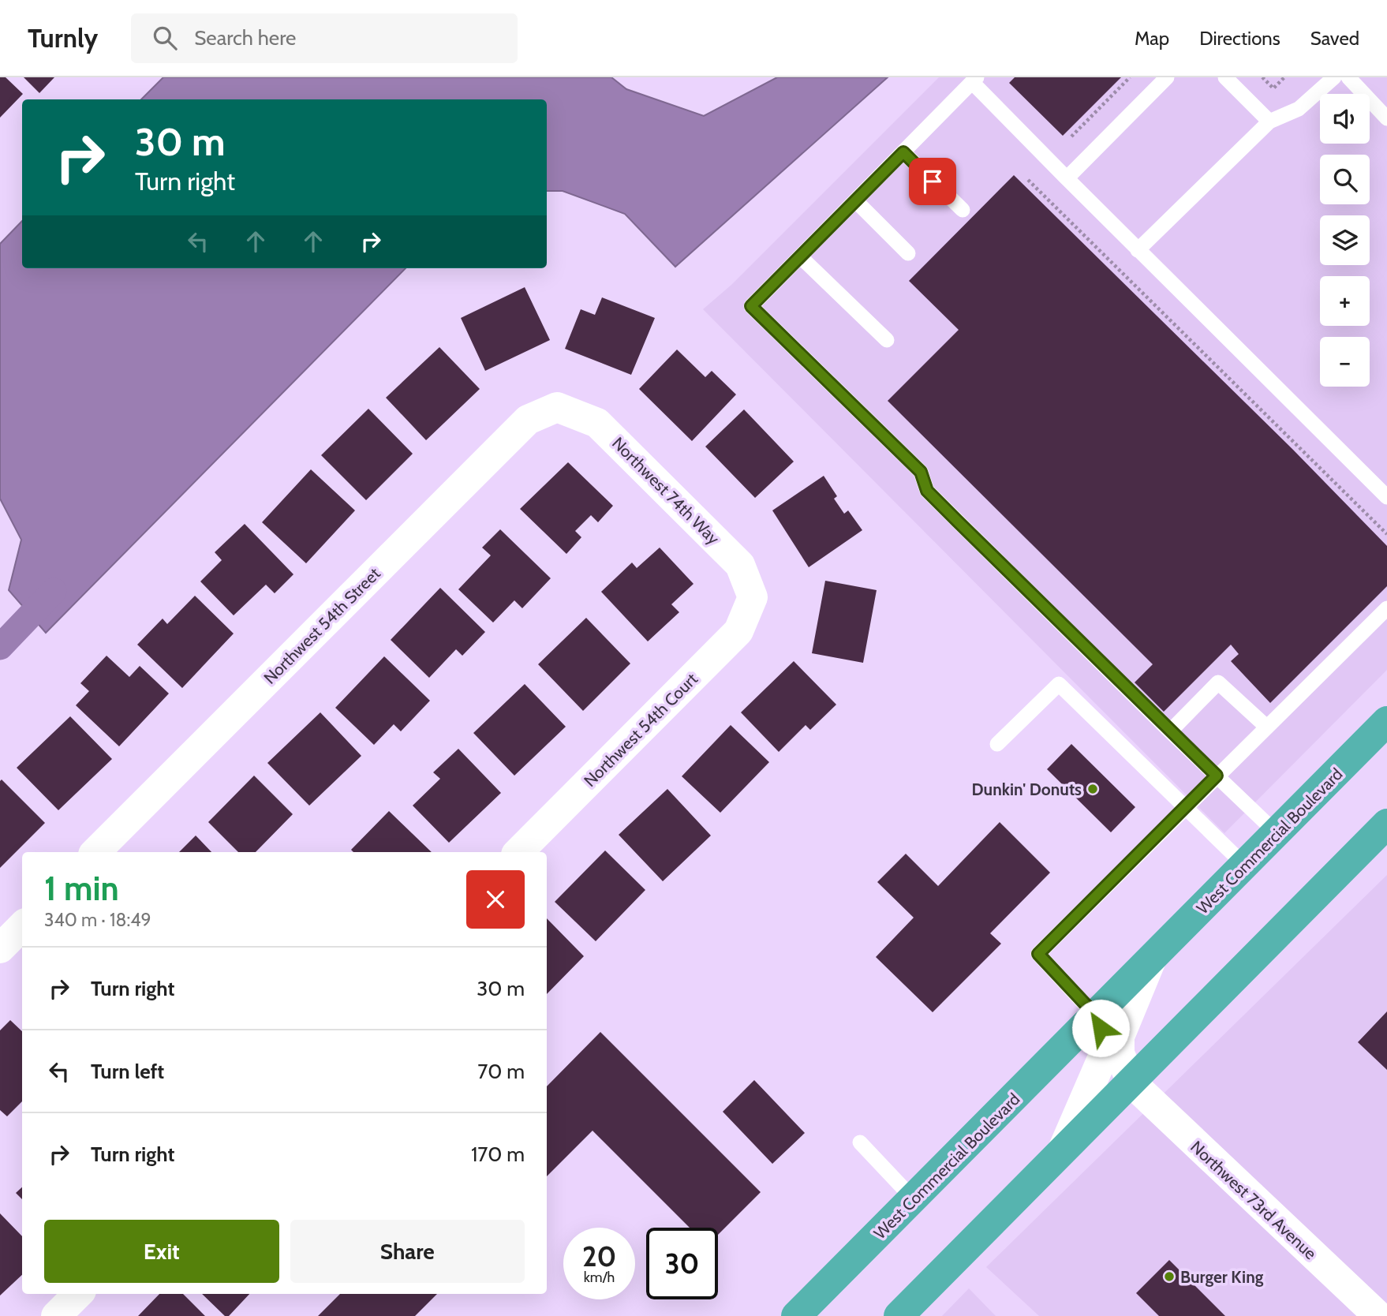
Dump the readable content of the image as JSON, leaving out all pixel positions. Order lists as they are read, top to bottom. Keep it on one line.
{"streets":{"highway":["West Commercial Boulevard"],"street":["Northwest 74th Way","Northwest 54th Street","Northwest 54th Court","Northwest 73rd Avenue"]},"crossings":[["Northwest 74th Way","Northwest 54th Street"],["Northwest 74th Way","Northwest 54th Court"],["West Commercial Boulevard","Northwest 73rd Avenue"]],"places":["Dunkin' Donuts","Burger King"],"page":{"header":"Turnly","search":"Search here","nav":["Map","Directions","Saved"],"map_buttons":["+","−"],"turn":["30 m","Turn right"],"heading":["1 min","340 m · 18:49"],"list":[{"name":"Turn right","value":"30 m"},{"name":"Turn left","value":"70 m"},{"name":"Turn right","value":"170 m"}],"buttons":["Exit","Share"],"speed":"20 km/h","limit":"30"}}
